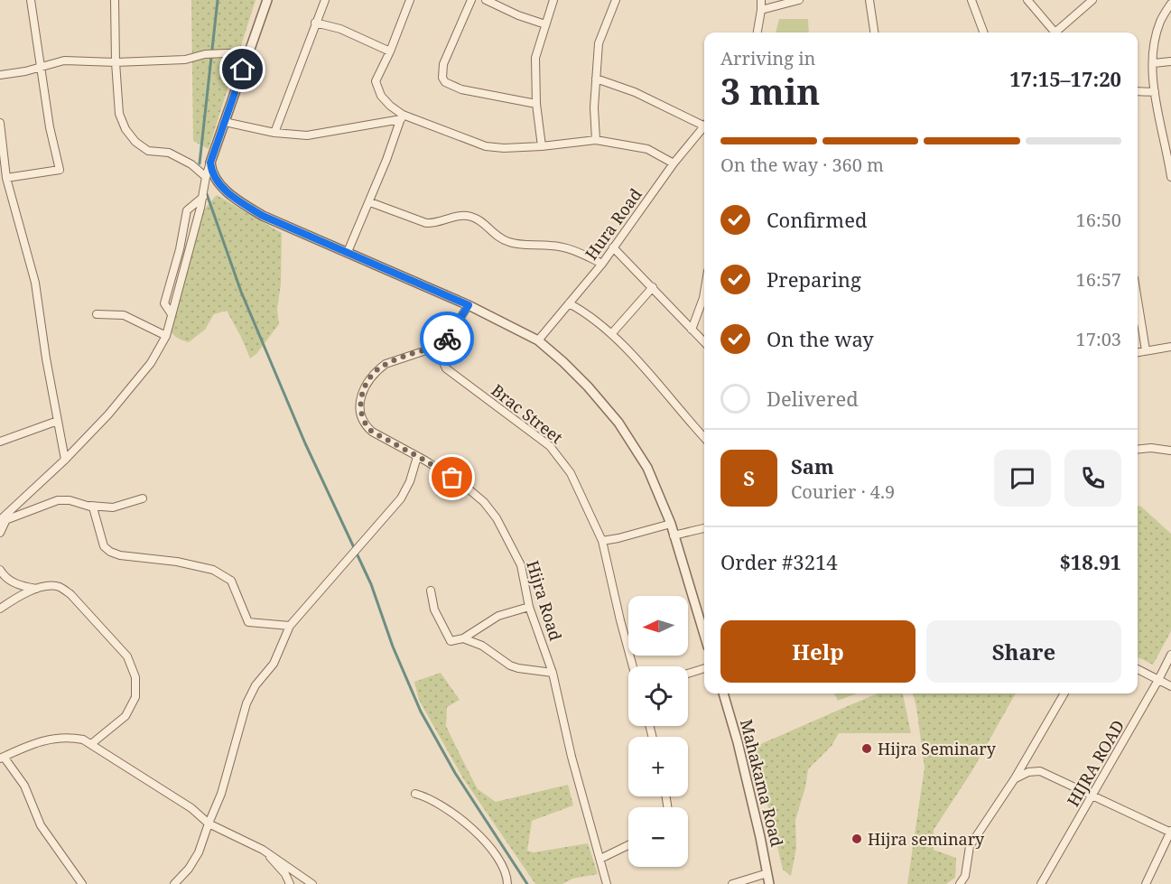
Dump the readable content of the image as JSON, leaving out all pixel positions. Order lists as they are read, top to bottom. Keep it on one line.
{"streets":{"street":["Hura Road","Brac Street","Hijra Road","HIJRA ROAD","Mahakama Road"]},"crossings":[["Brac Street","Hijra Road"]],"places":["Hijra Seminary","Hijra seminary"],"north":"left","page":{"heading":["3 min","Arriving in","17:15–17:20"],"panel":["Sam","Courier · 4.9","Order #3214","$18.91"],"bar":"On the way · 360 m","list":[["Confirmed","16:50"],["Preparing","16:57"],["On the way","17:03"],"Delivered"],"round":"S","map_buttons":["+","−"],"buttons":["Help","Share"]}}
